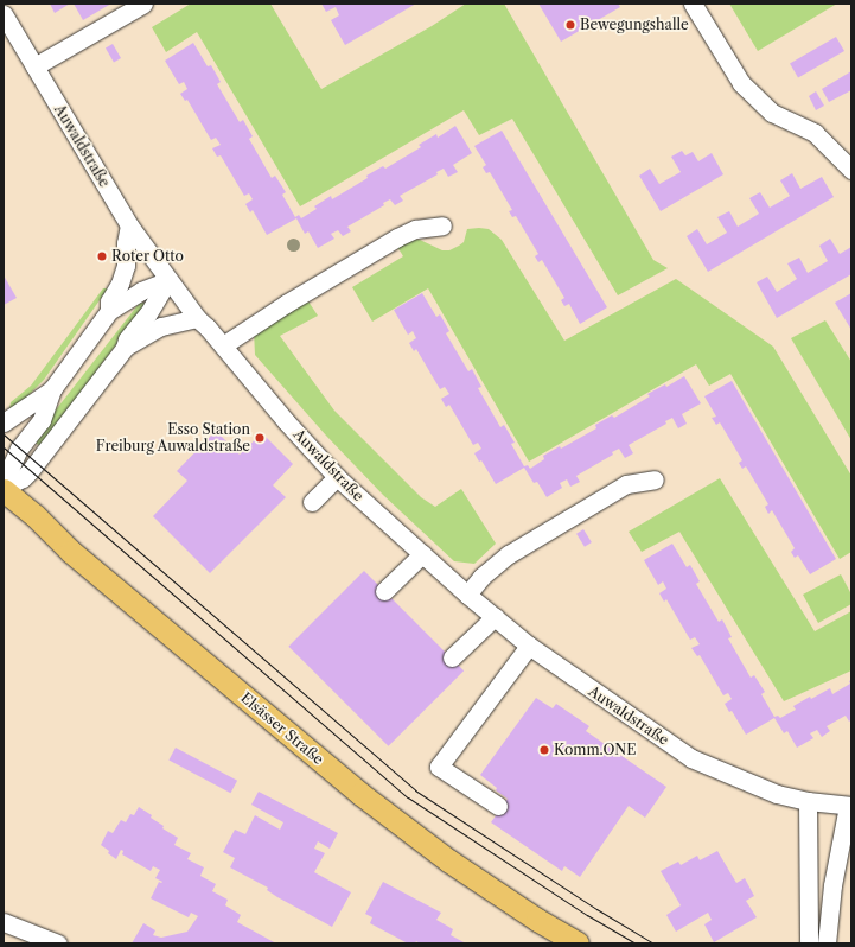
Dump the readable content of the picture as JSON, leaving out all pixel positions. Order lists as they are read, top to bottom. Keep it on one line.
{"streets":{"main road":["Elsässer Straße"],"street":["Auwaldstraße"]},"places":["Bewegungshalle","Roter Otto","Esso Station Freiburg Auwaldstraße","Komm.ONE"]}
